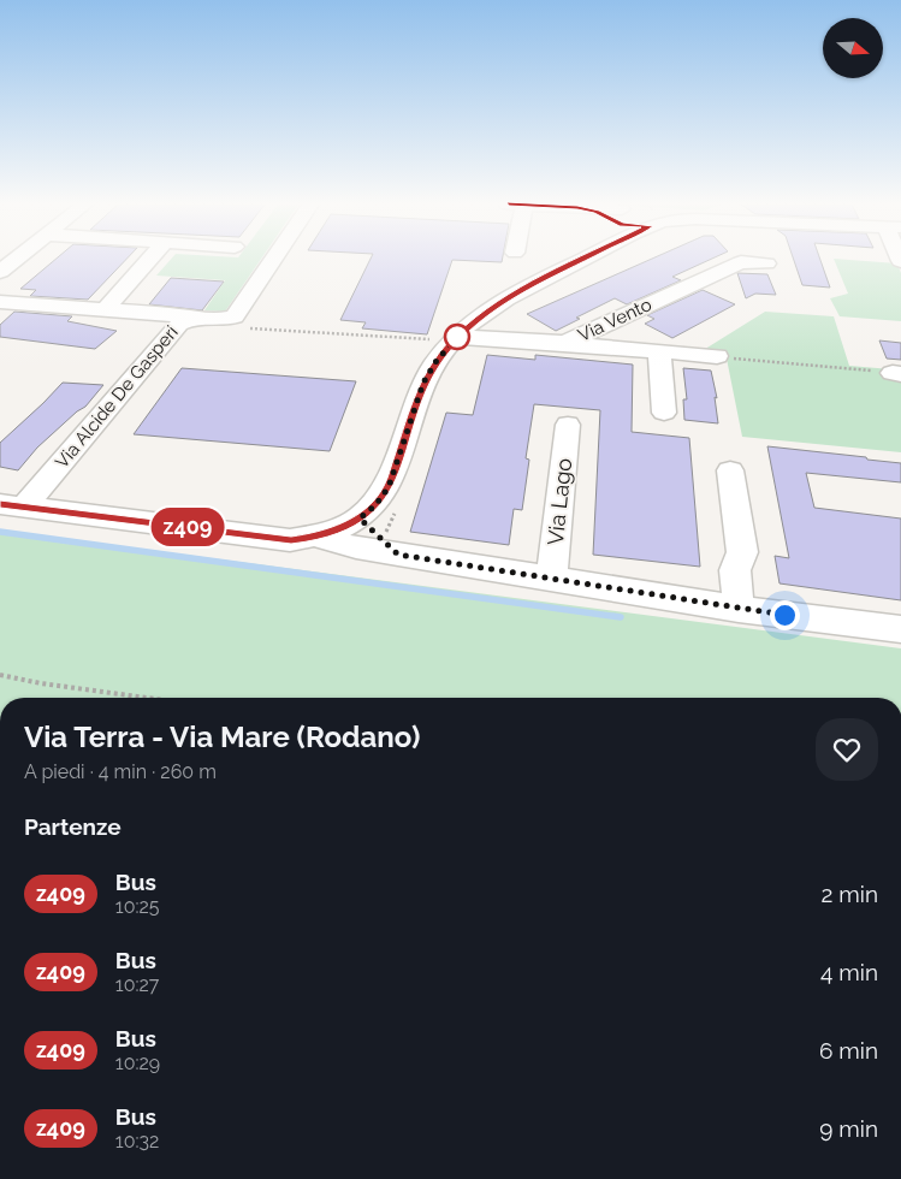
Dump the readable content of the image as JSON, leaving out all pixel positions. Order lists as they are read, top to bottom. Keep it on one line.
{"streets":{"street":["Via Vento","Via Alcide De Gasperi","Via Lago"]},"lines":["bus line z409"],"north":"right","page":{"on_map":"z409","heading":[["Via Terra - Via Mare (Rodano)","A piedi · 4 min · 260 m"],"Partenze"],"list":[{"mark":"z409","name":"Bus","note":"10:25","value":"2 min"},{"mark":"z409","name":"Bus","note":"10:27","value":"4 min"},{"mark":"z409","name":"Bus","note":"10:29","value":"6 min"},{"mark":"z409","name":"Bus","note":"10:32","value":"9 min"}]}}
